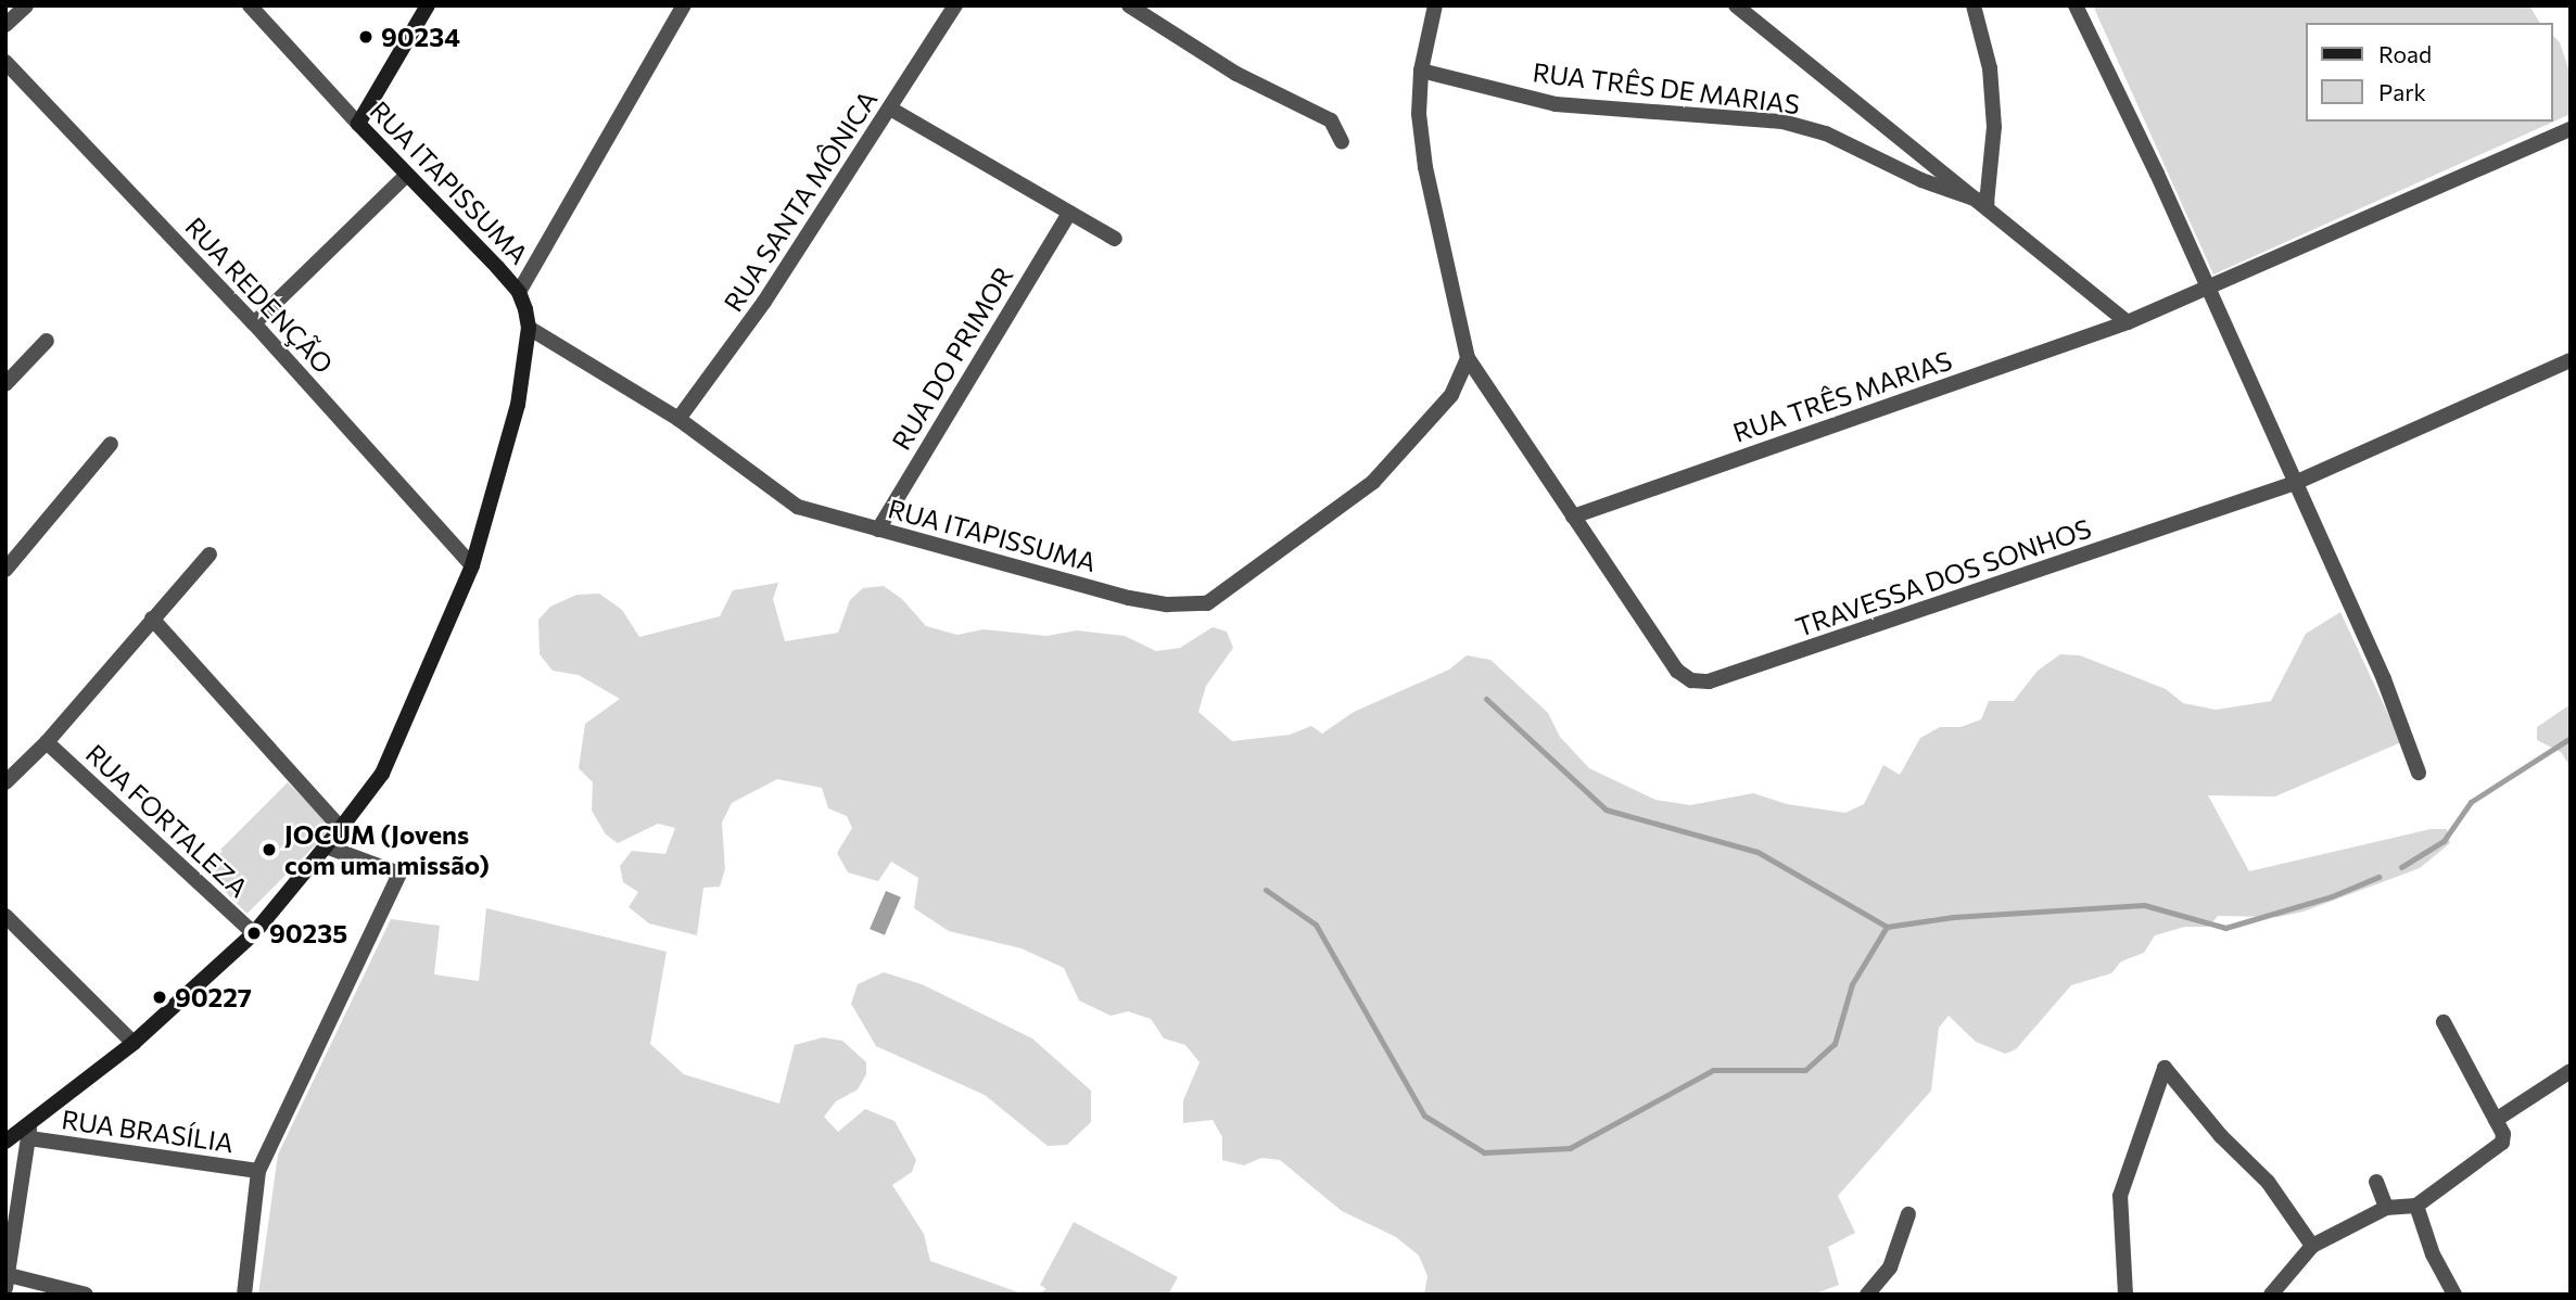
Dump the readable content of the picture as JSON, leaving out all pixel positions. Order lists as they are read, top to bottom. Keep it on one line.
{"streets":{"street":["RUA TRÊS DE MARIAS","RUA ITAPISSUMA","RUA SANTA MÔNICA","RUA REDENÇÃO","RUA DO PRIMOR","RUA TRÊS MARIAS","TRAVESSA DOS SONHOS","RUA FORTALEZA","RUA BRASÍLIA"]},"crossings":[["RUA ITAPISSUMA","RUA SANTA MÔNICA"],["RUA ITAPISSUMA","RUA DO PRIMOR"],["RUA ITAPISSUMA","TRAVESSA DOS SONHOS"],["RUA TRÊS MARIAS","TRAVESSA DOS SONHOS"]],"places":["90234","JOCUM (Jovens com uma missão)","90235","90227"],"legend":["Road","Park"]}
